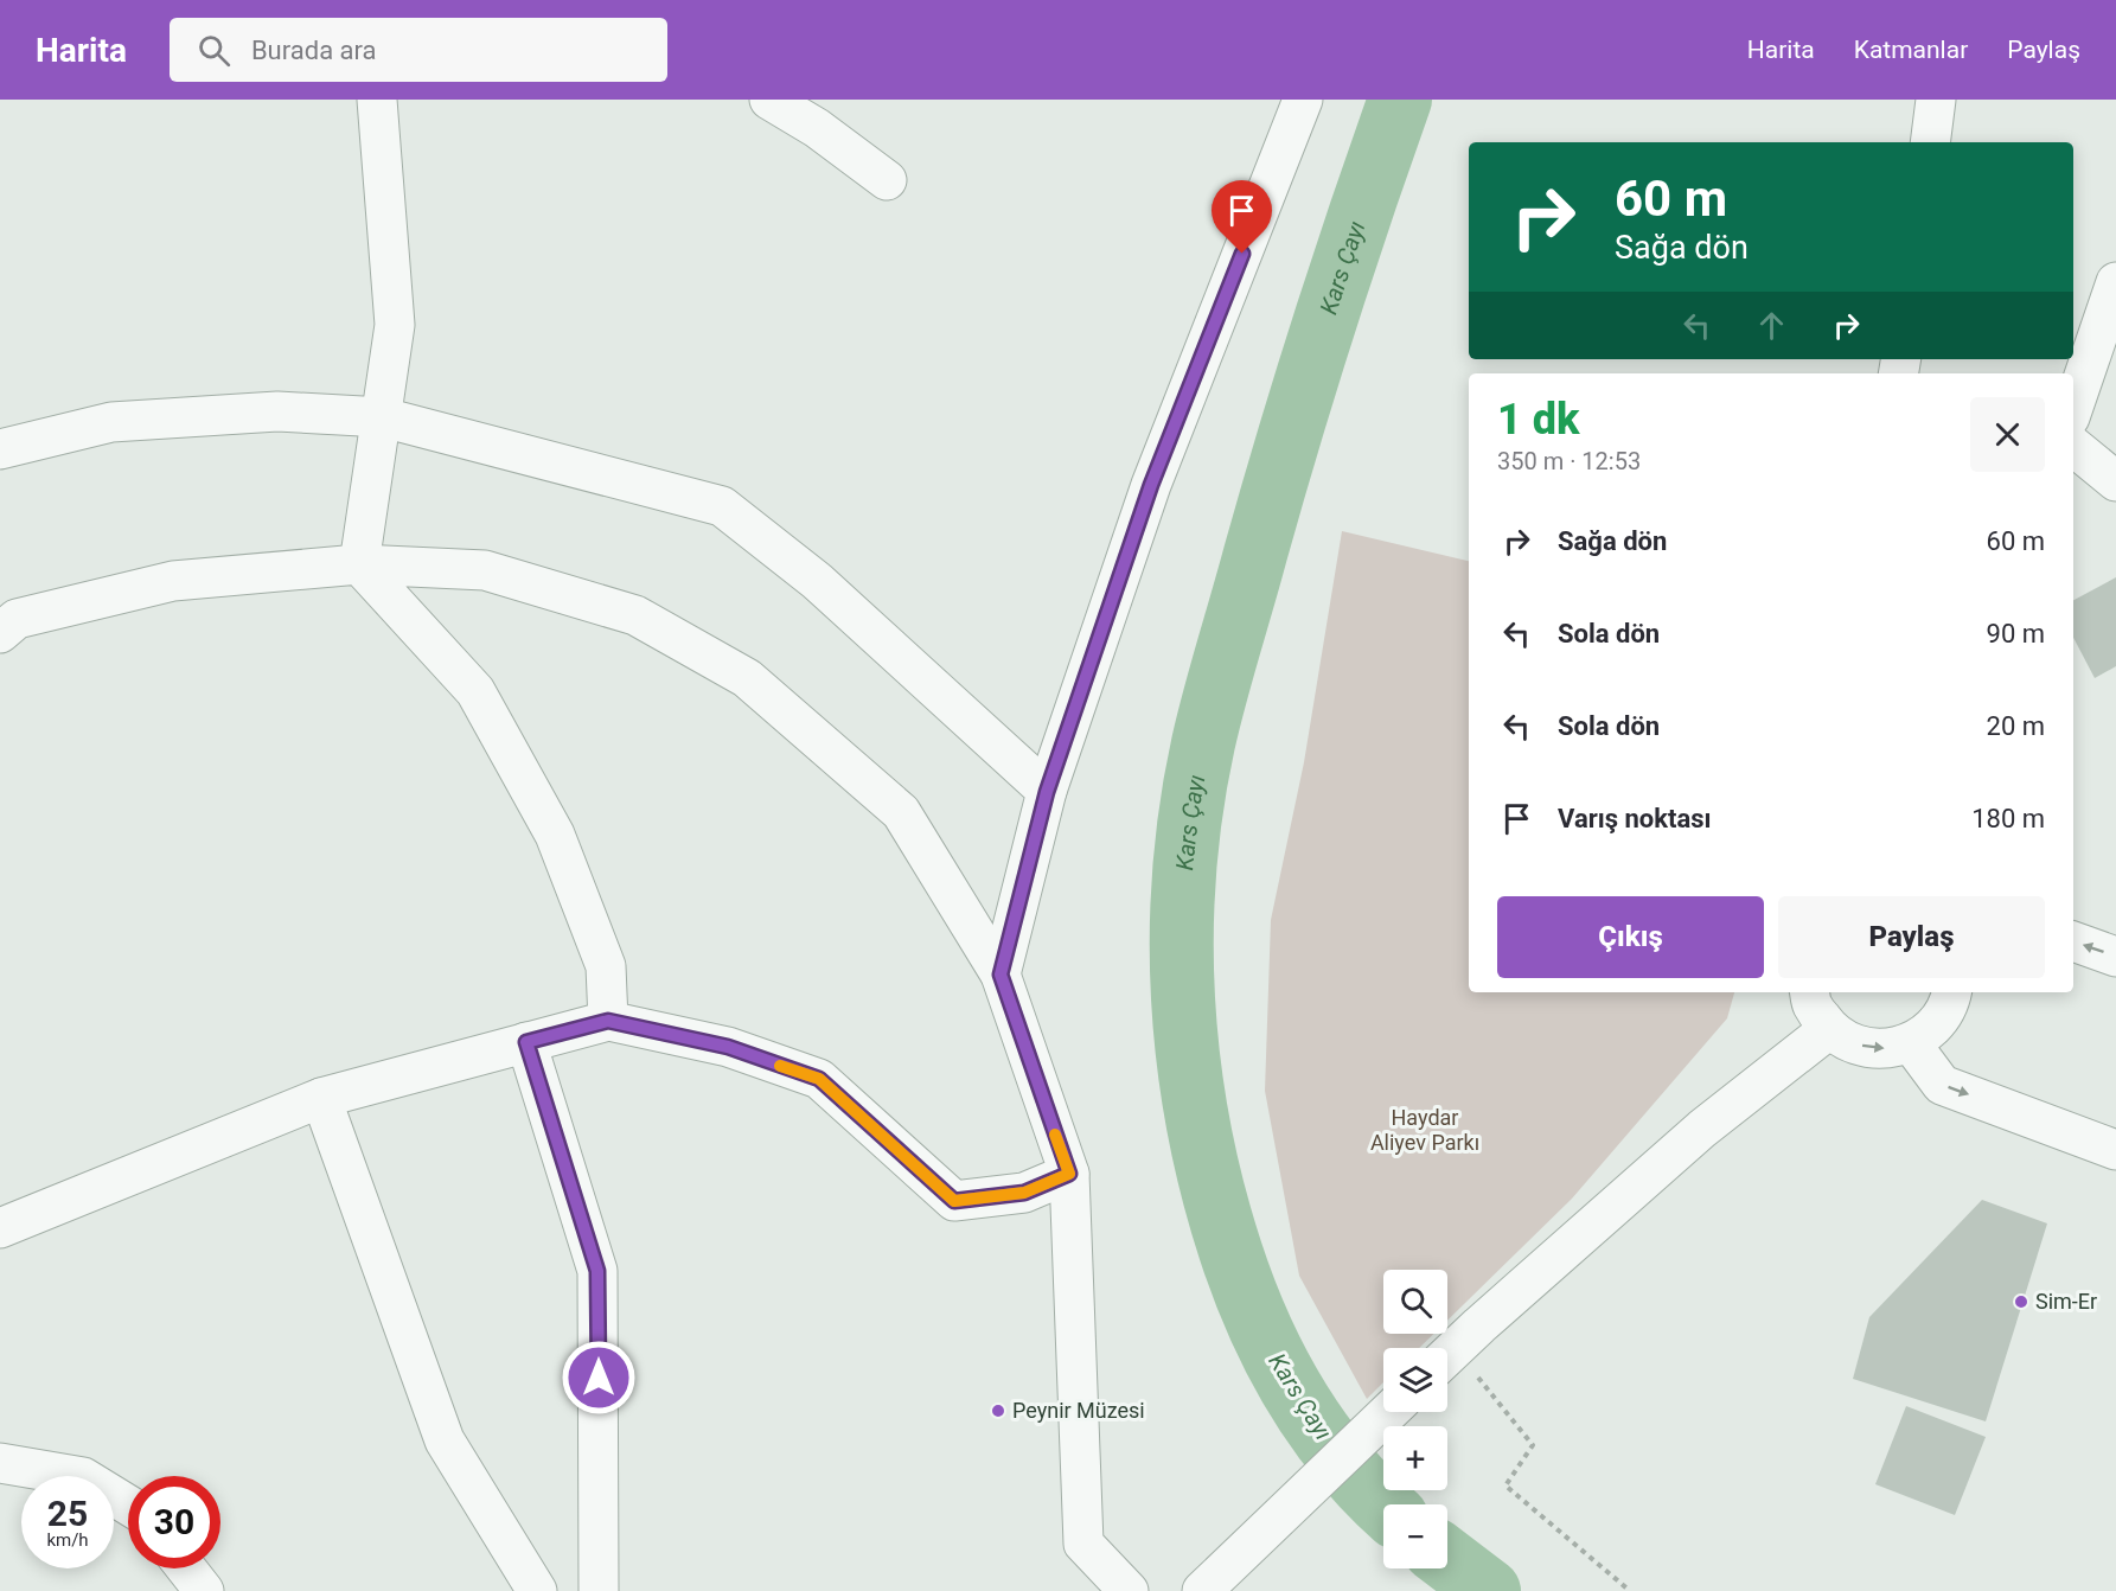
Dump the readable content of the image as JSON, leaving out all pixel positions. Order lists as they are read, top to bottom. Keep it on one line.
{"water":["Kars Çayı"],"parks":["Haydar Aliyev Parkı"],"places":["Sim-Er","Peynir Müzesi"],"page":{"header":"Harita","search":"Burada ara","nav":["Harita","Katmanlar","Paylaş"],"turn":["60 m","Sağa dön"],"heading":["1 dk","350 m · 12:53"],"list":[{"name":"Sağa dön","value":"60 m"},{"name":"Sola dön","value":"90 m"},{"name":"Sola dön","value":"20 m"},{"name":"Varış noktası","value":"180 m"}],"buttons":["Çıkış","Paylaş"],"map_buttons":["+","−"],"speed":"25 km/h","limit":"30"}}
